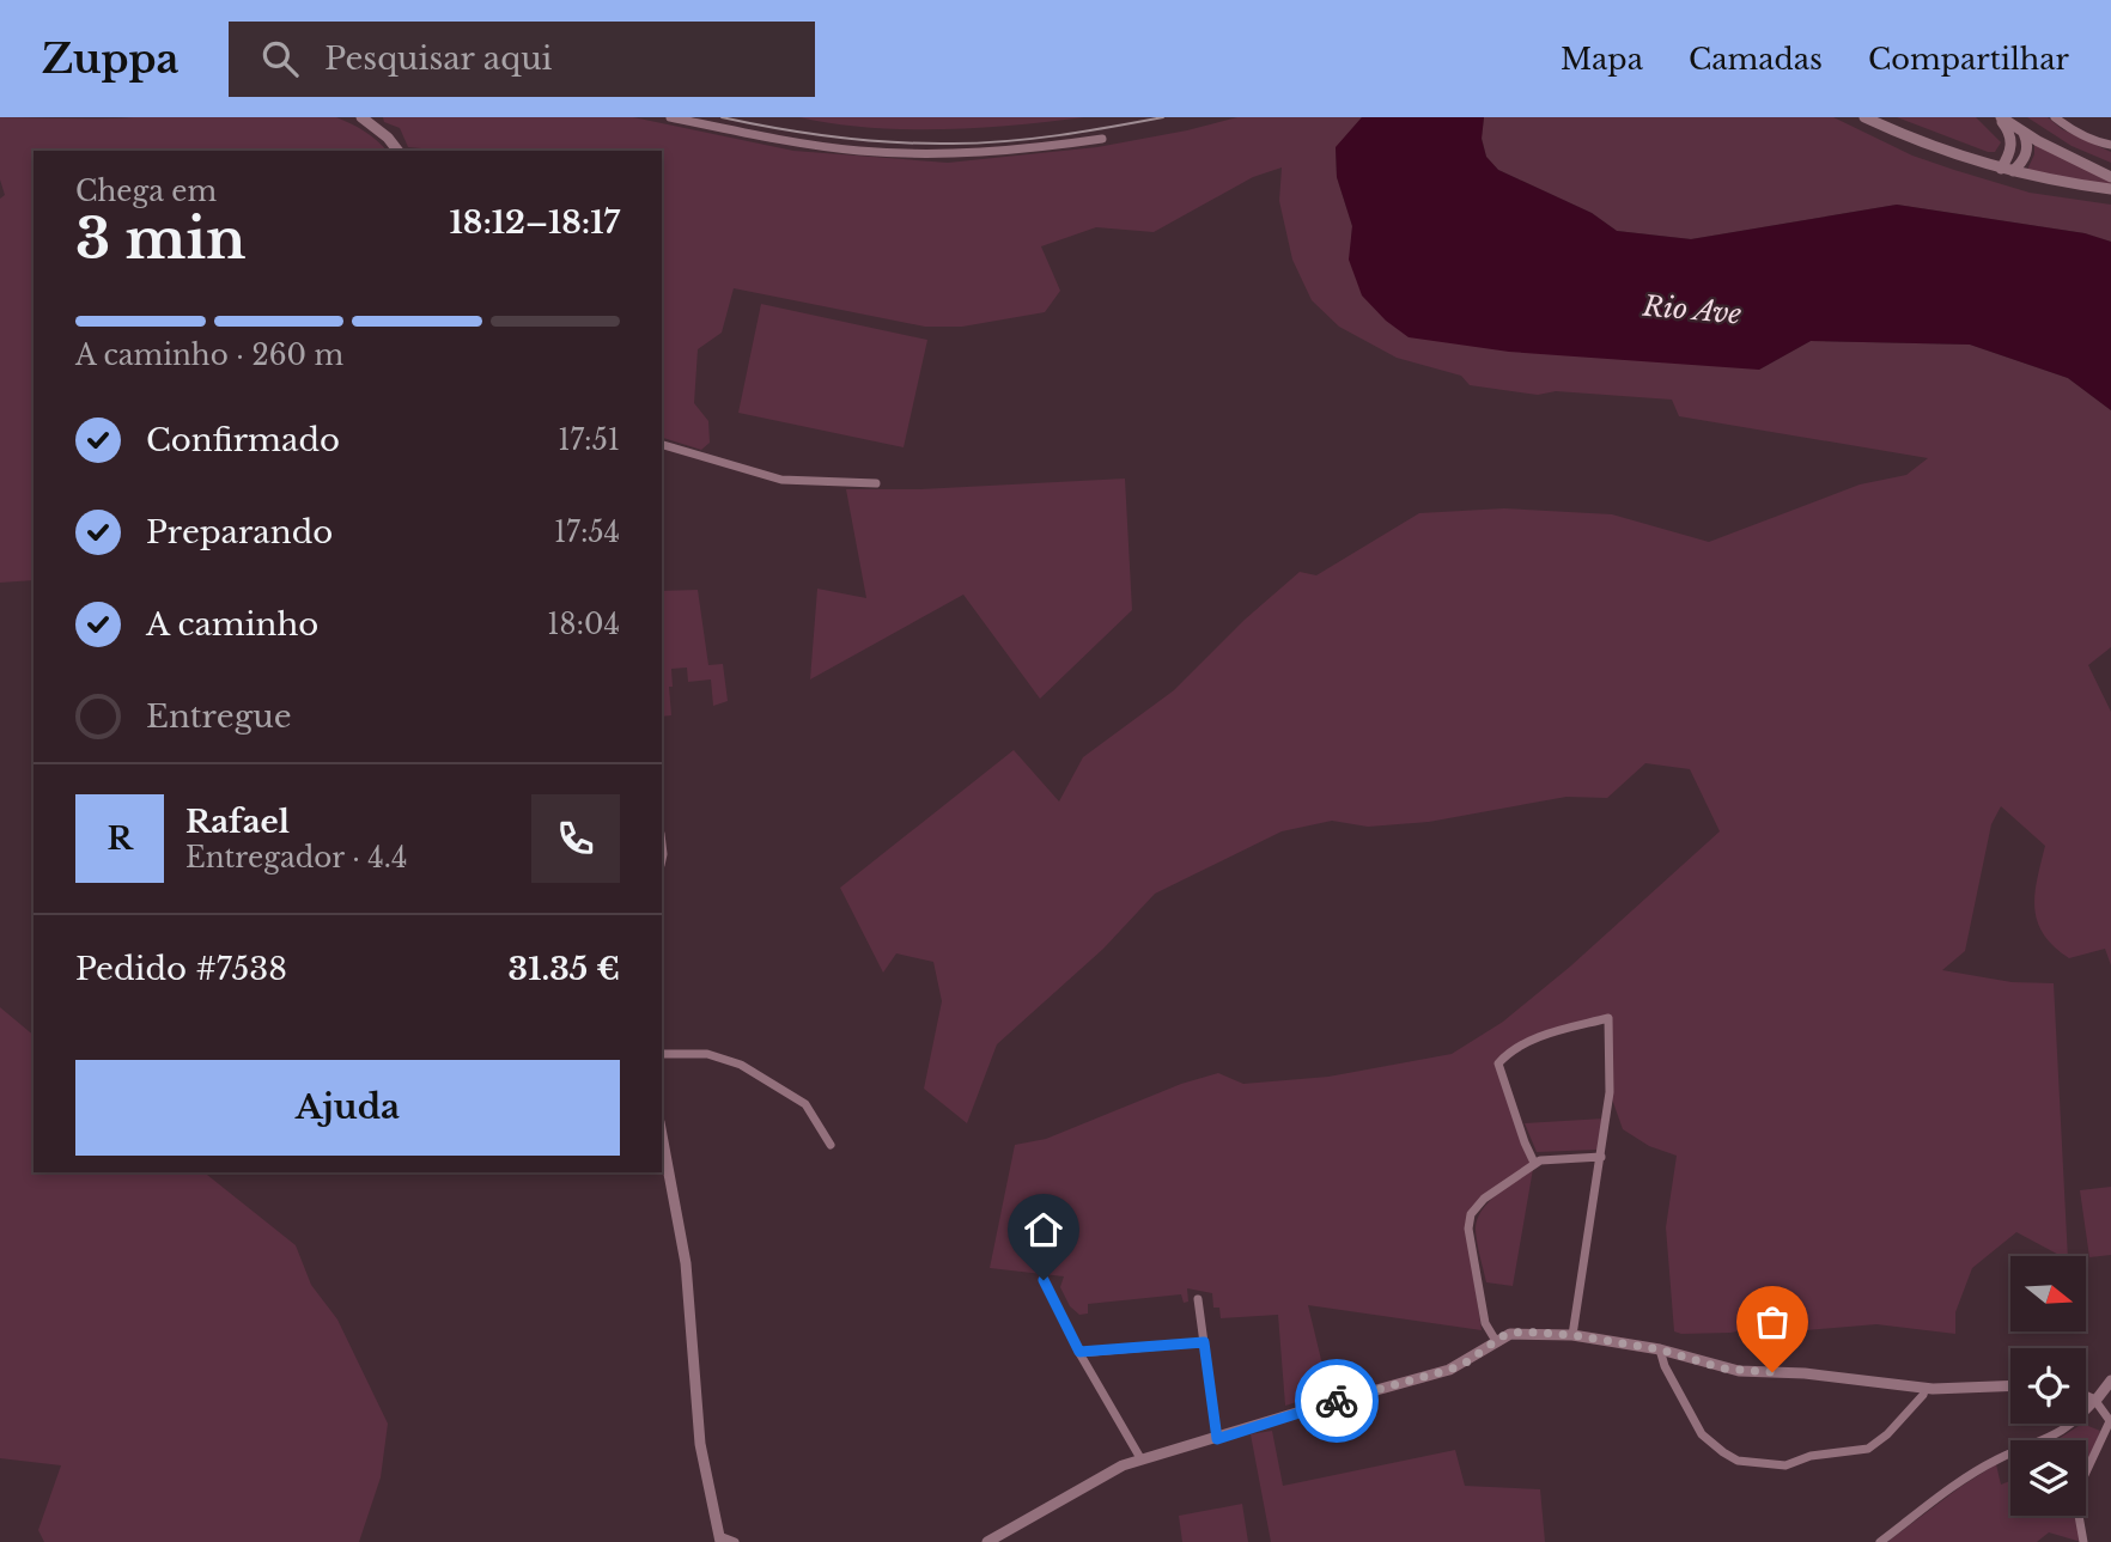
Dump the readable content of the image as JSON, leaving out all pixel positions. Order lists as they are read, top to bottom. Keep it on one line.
{"water":["Rio Ave"],"north":"right","page":{"header":"Zuppa","search":"Pesquisar aqui","nav":["Mapa","Camadas","Compartilhar"],"heading":["3 min","Chega em","18:12–18:17"],"panel":["Rafael","Entregador · 4.4","Pedido #7538","31.35 €"],"bar":"A caminho · 260 m","list":[["Confirmado","17:51"],["Preparando","17:54"],["A caminho","18:04"],"Entregue"],"round":"R","buttons":"Ajuda"}}
